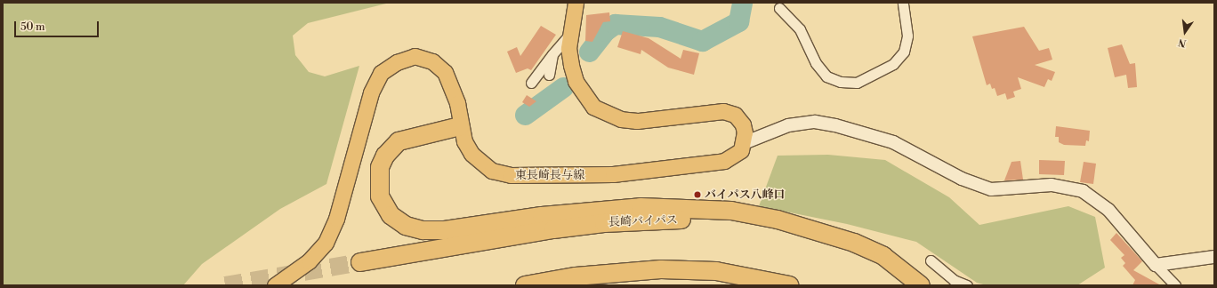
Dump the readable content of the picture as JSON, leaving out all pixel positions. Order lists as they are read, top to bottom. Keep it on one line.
{"streets":{"highway":["長崎バイパス"],"main road":["東長崎長与線"]},"places":["バイパス八峰口"],"scale_bar":"50 m","north":"bottom"}
